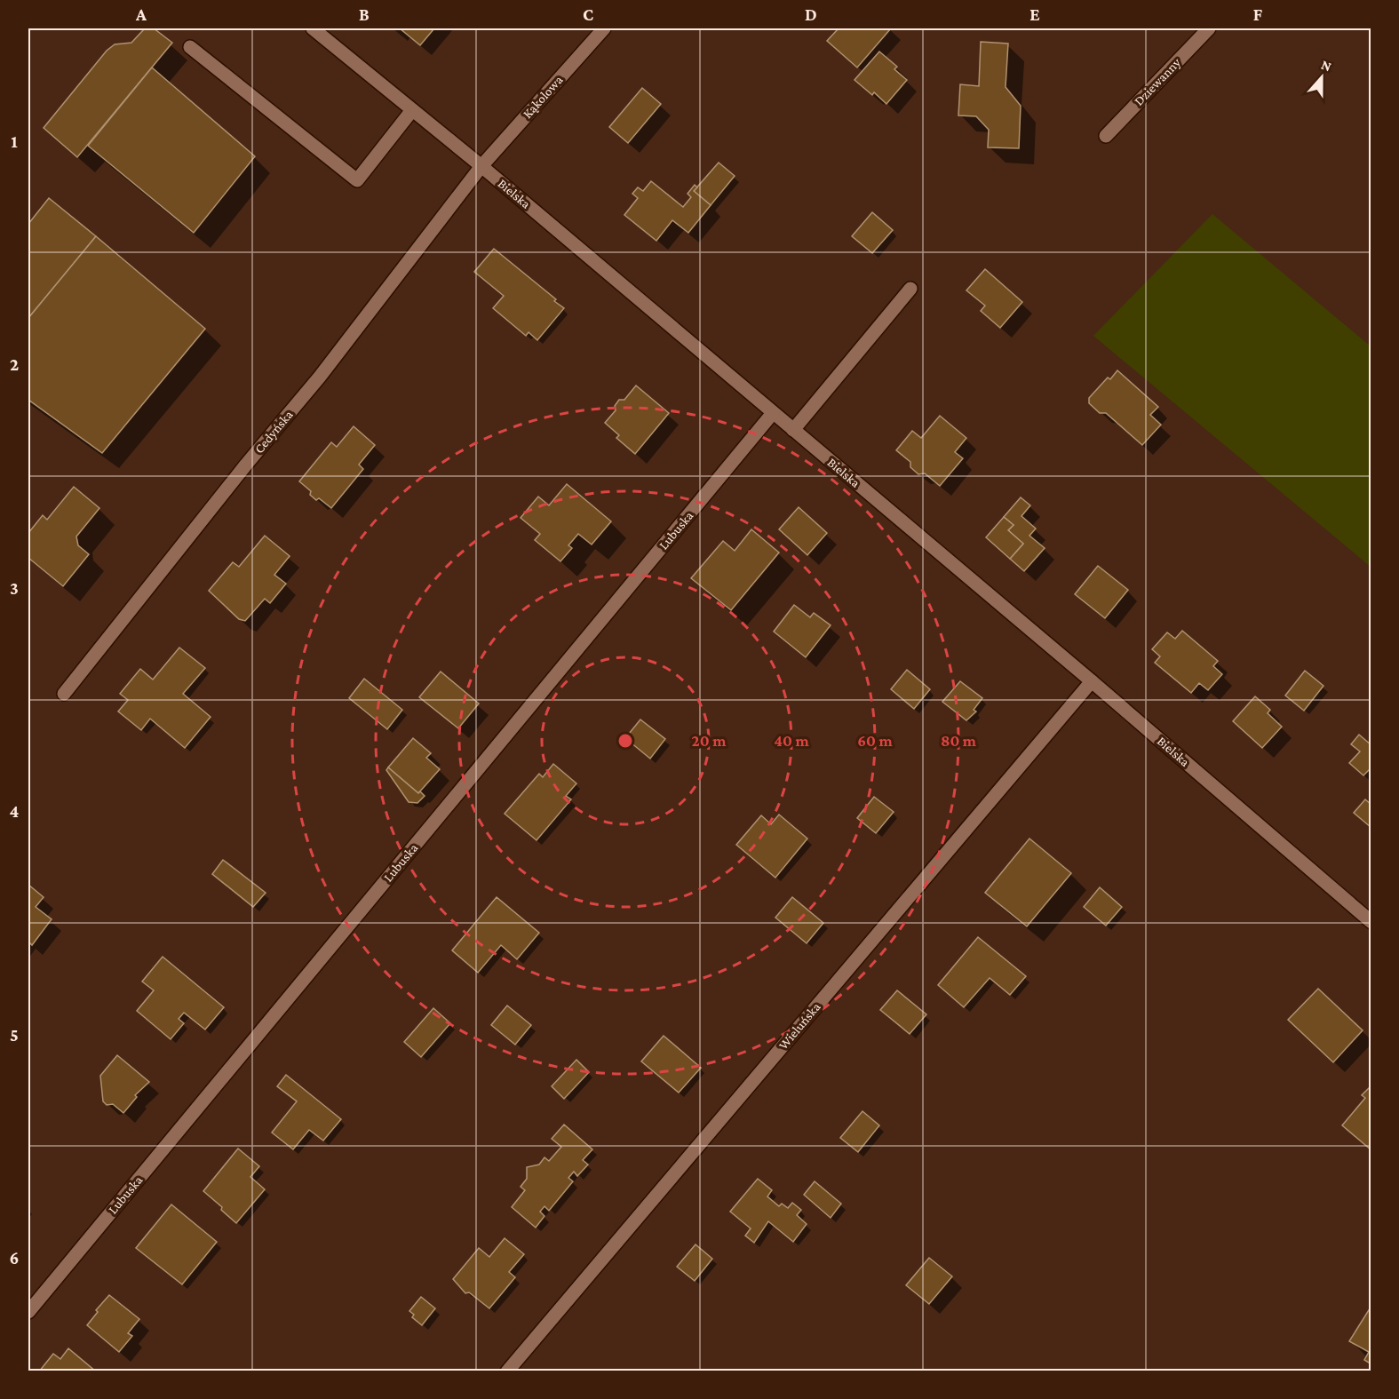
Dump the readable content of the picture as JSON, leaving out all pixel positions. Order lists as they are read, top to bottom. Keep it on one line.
{"streets":{"street":["Dziewanny","Kąkolowa","Bielska","Cedyńska","Lubuska","Wieluńska"]},"crossings":[["Kąkolowa","Bielska"],["Kąkolowa","Cedyńska"],["Bielska","Cedyńska"],["Bielska","Lubuska"],["Bielska","Wieluńska"]],"north":"top","grid":{"columns":["A","B","C","D","E","F"],"rows":["1","2","3","4","5","6"]},"rings":["20 m","40 m","60 m","80 m"]}
